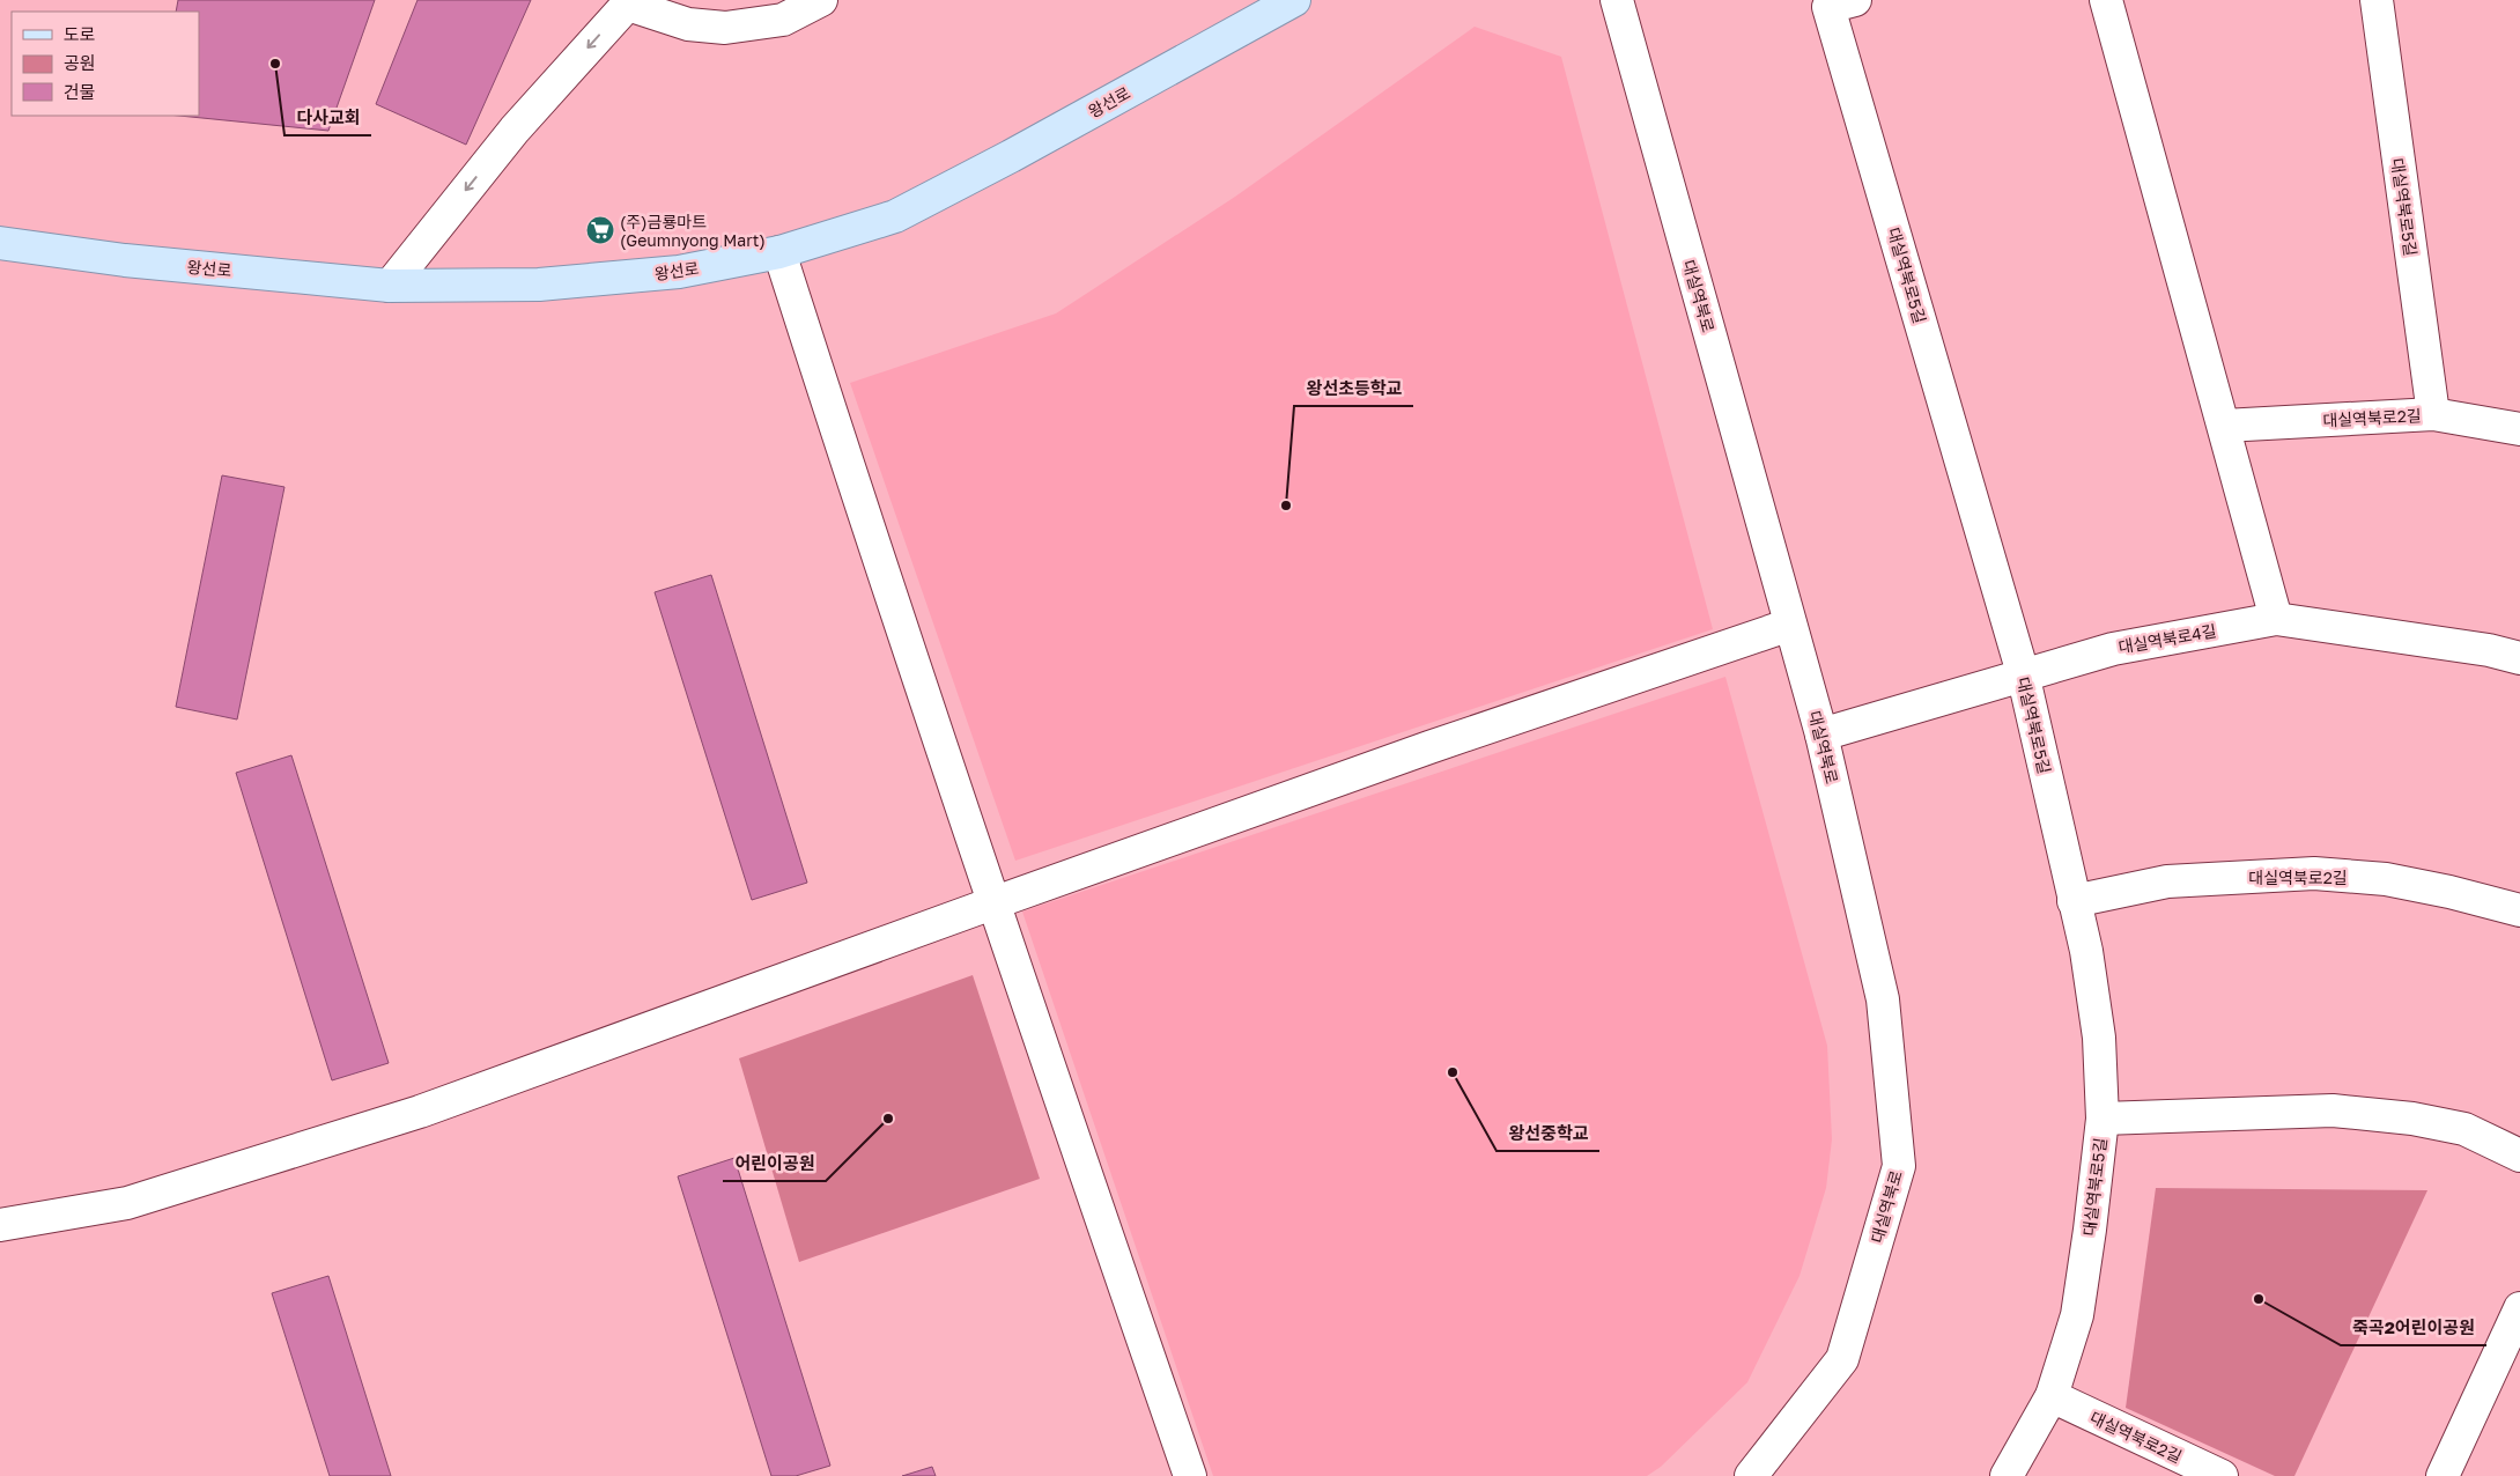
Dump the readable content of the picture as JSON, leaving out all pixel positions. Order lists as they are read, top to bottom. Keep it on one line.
{"streets":{"main road":["왕선로"],"street":["대실역북로5길","대실역북로","대실역북로2길","대실역북로4길"]},"crossings":[["대실역북로5길","대실역북로2길"],["대실역북로5길","대실역북로4길"],["대실역북로","대실역북로4길"]],"places":{"other":["다사교회","왕선초등학교","왕선중학교","어린이공원","죽곡2어린이공원"],"supermarket":["(주)금룡마트 (Geumnyong Mart)"]},"legend":["도로","공원","건물"]}
